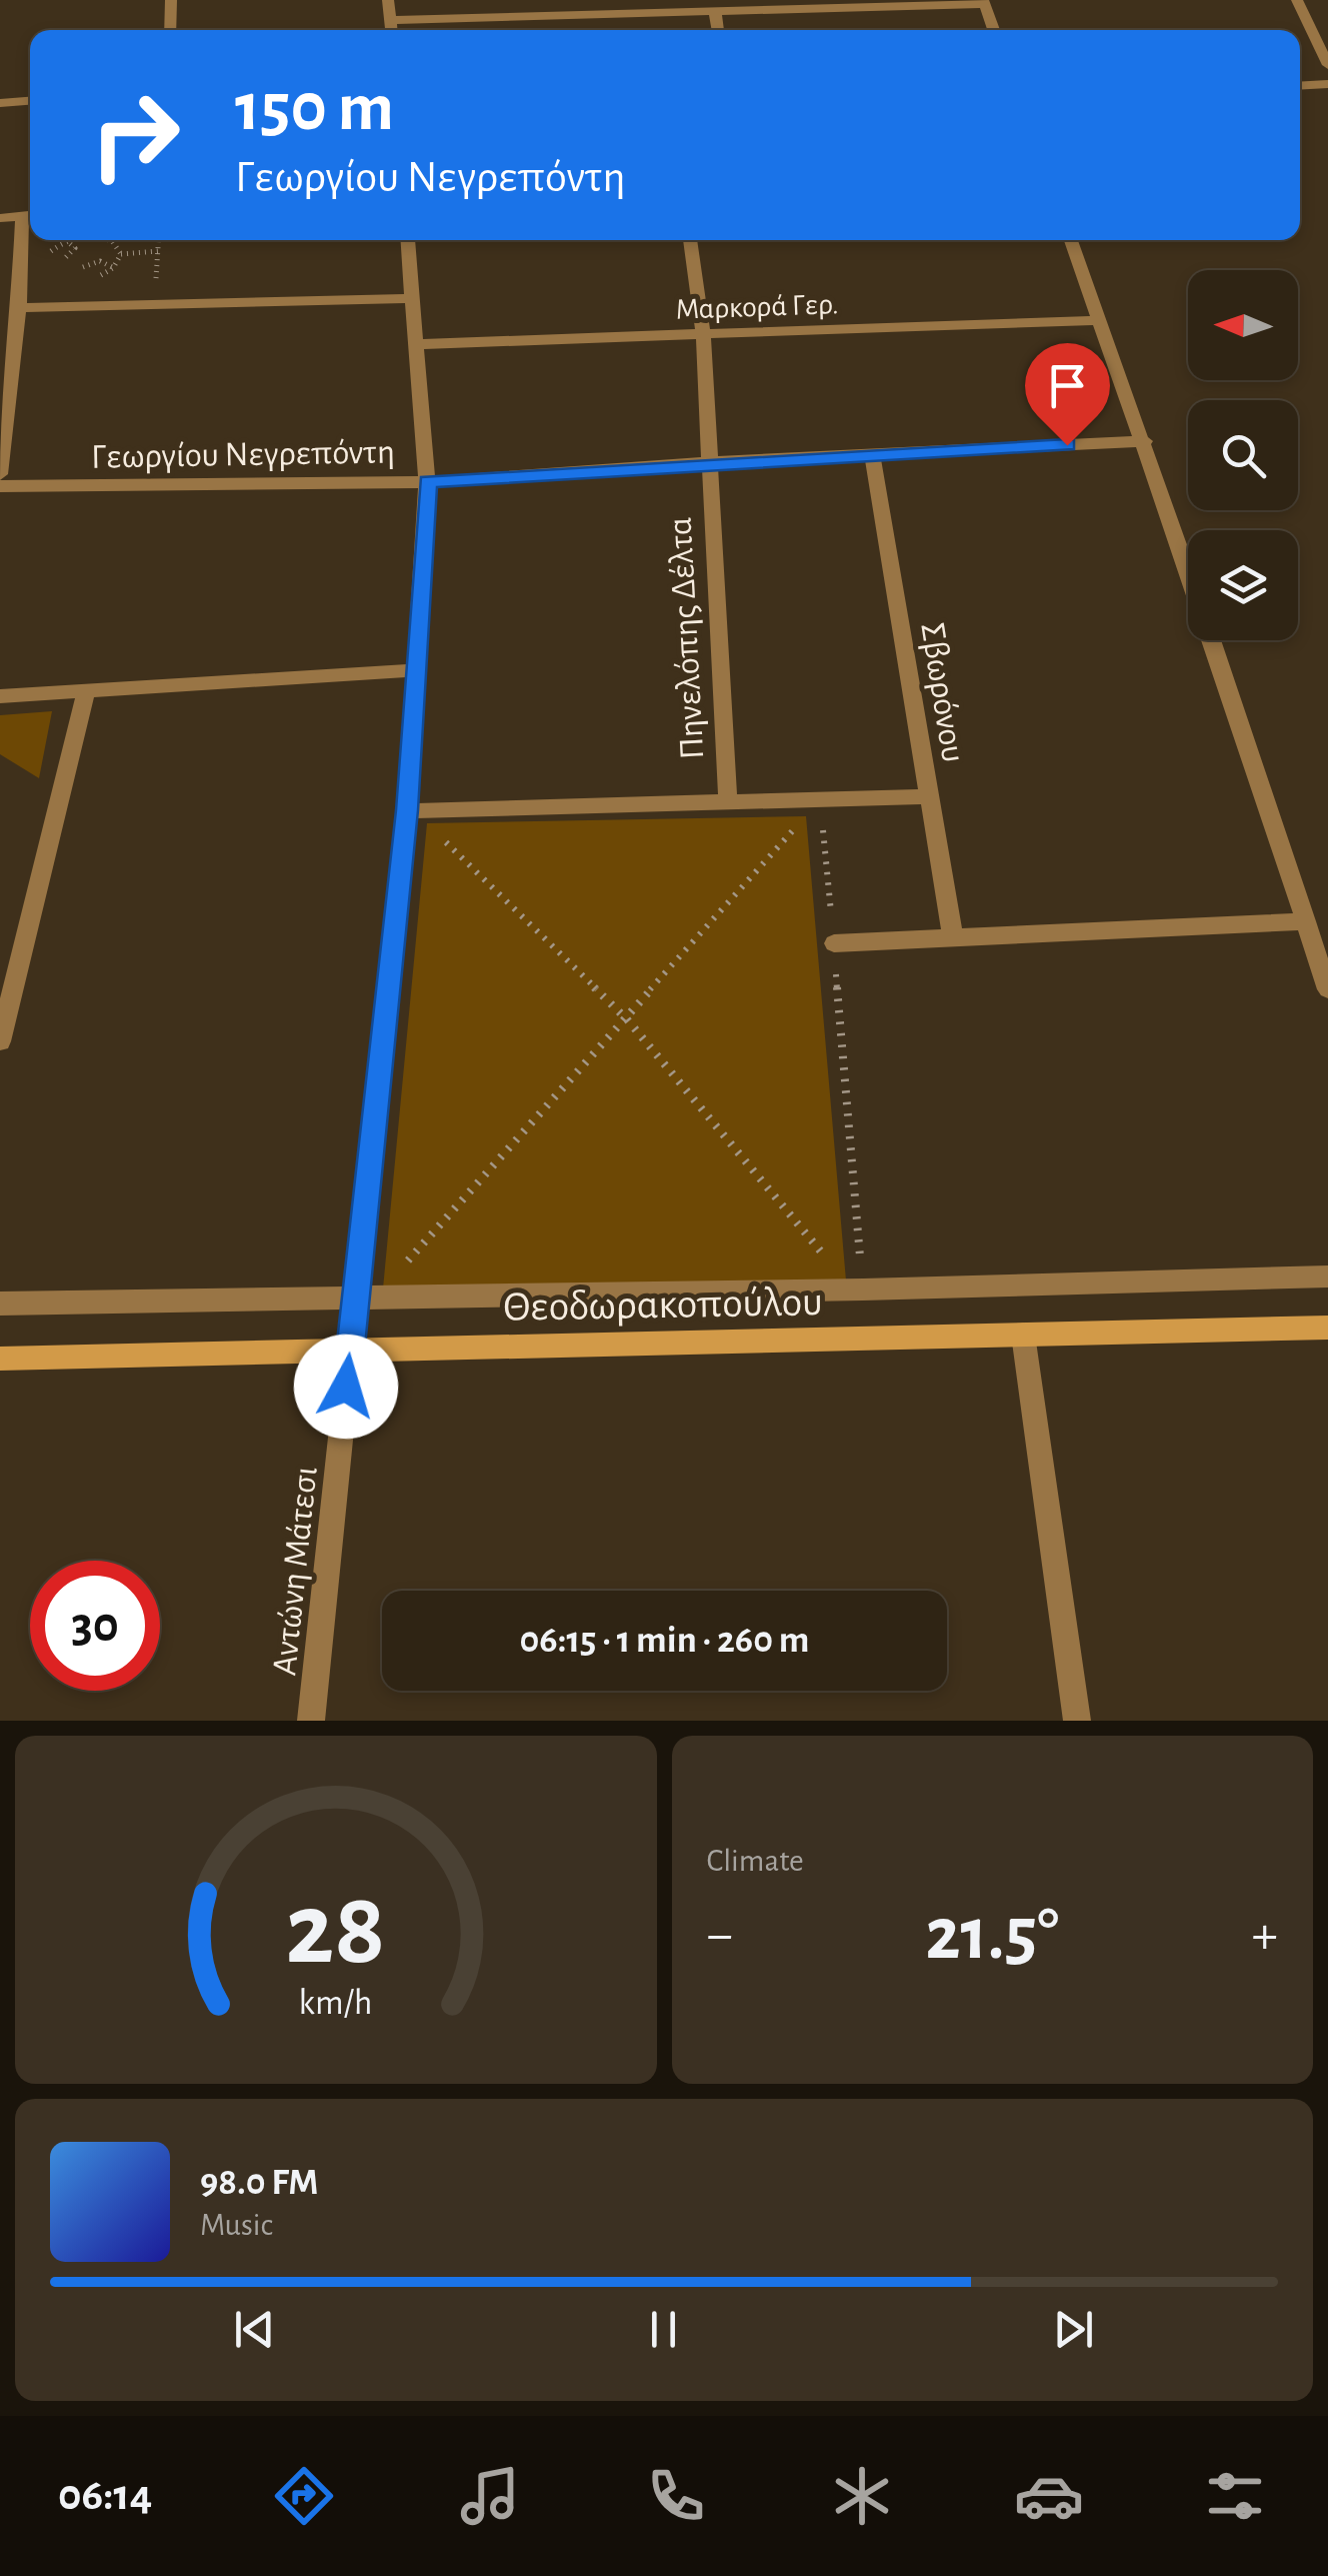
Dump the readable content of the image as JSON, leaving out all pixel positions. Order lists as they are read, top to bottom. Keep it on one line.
{"streets":{"street":["Μαρκορά Γερ.","Γεωργίου Νεγρεπόντη","Πηνελόπης Δέλτα","Σβωρόνου","Θεοδωρακοπούλου","Αντώνη Μάτεσι"]},"crossings":[["Μαρκορά Γερ.","Πηνελόπης Δέλτα"],["Μαρκορά Γερ.","Αντώνη Μάτεσι"],["Γεωργίου Νεγρεπόντη","Πηνελόπης Δέλτα"],["Γεωργίου Νεγρεπόντη","Σβωρόνου"],["Γεωργίου Νεγρεπόντη","Αντώνη Μάτεσι"],["Θεοδωρακοπούλου","Αντώνη Μάτεσι"]],"north":"left","page":{"turn":["150 m","Γεωργίου Νεγρεπόντη"],"limit":"30","trip":"06:15 · 1 min · 260 m","tile":"Climate","heat":["−","21.5°","+"],"song":["98.0 FM","Music"],"tabs":"06:14","gauge":["28","km/h"]}}
